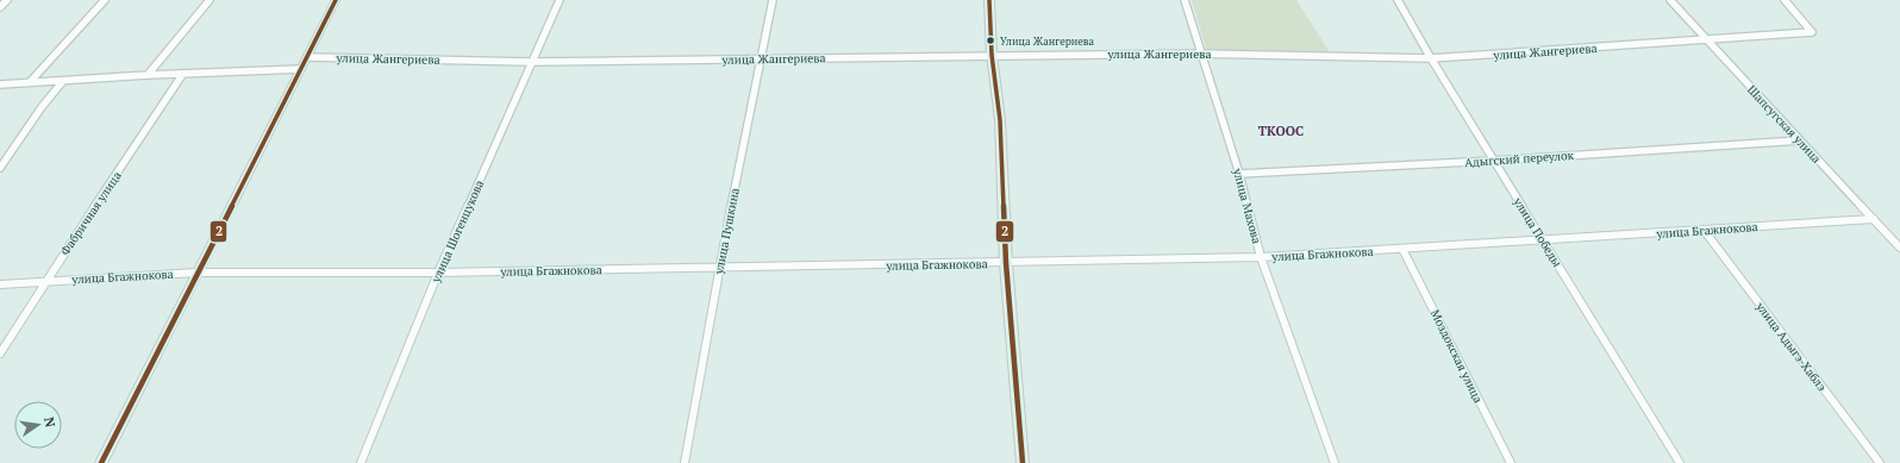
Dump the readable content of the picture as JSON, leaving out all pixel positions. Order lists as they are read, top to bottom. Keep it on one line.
{"streets":{"street":["улица Жангериева","Шапсугская улица","Адыгский переулок","улица Махова","Фабричная улица","улица Бгажнокова","улица Шогенцукова","улица Пушкина","улица Победы","улица Адыгэ-Хаблэ","Моздокская улица"]},"crossings":[["улица Жангериева","Шапсугская улица"],["улица Жангериева","улица Махова"],["улица Жангериева","улица Шогенцукова"],["улица Жангериева","улица Пушкина"],["улица Жангериева","улица Победы"],["Шапсугская улица","Адыгский переулок"],["Шапсугская улица","улица Бгажнокова"],["Адыгский переулок","улица Махова"],["Адыгский переулок","улица Победы"],["улица Махова","улица Бгажнокова"],["Фабричная улица","улица Бгажнокова"],["улица Бгажнокова","улица Шогенцукова"],["улица Бгажнокова","улица Пушкина"],["улица Бгажнокова","улица Победы"],["улица Бгажнокова","улица Адыгэ-Хаблэ"],["улица Бгажнокова","Моздокская улица"]],"districts":["ТКООС"],"places":["Улица Жангериева"],"lines":["transit line 2"],"north":"right"}
